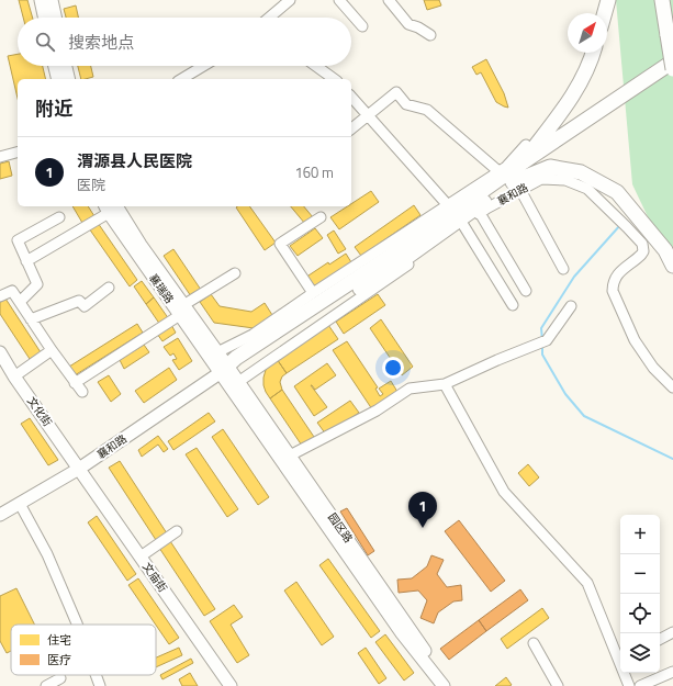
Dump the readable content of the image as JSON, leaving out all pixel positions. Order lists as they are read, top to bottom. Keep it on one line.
{"streets":{"main road":["襄和路","襄瑞路","文化街","园区路","文庙街"]},"crossings":[["襄和路","襄瑞路"],["襄和路","文化街"],["襄和路","园区路"],["襄和路","文庙街"],["襄瑞路","园区路"],["文化街","文庙街"]],"legend":["住宅","医疗"],"north":"top right","page":{"search":"搜索地点","heading":"附近","list":[{"mark":"1","name":"渭源县人民医院","note":"医院","value":"160 m"}],"pins":"1","map_buttons":["+","−"]}}
